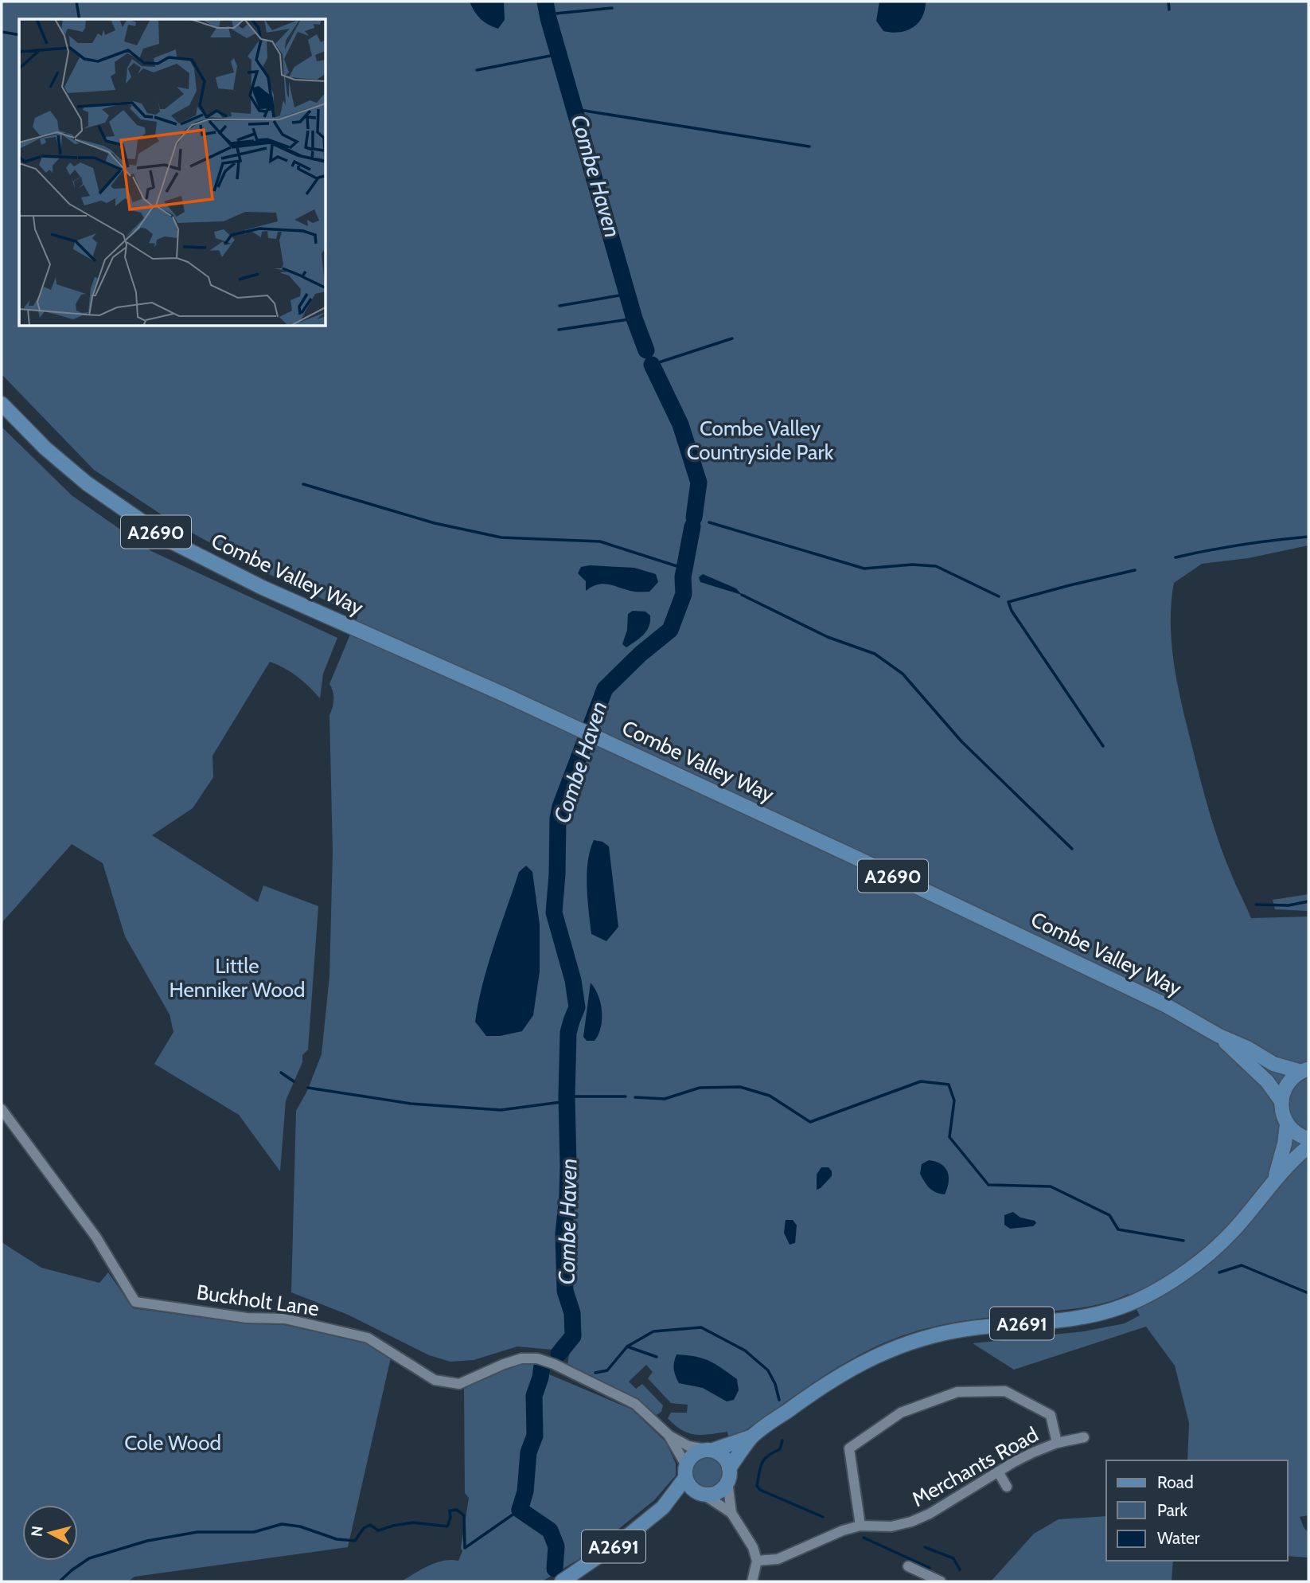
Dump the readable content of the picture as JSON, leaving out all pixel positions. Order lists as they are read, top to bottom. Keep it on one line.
{"streets":{"main road":["A2690","Combe Valley Way","A2691"],"street":["Buckholt Lane","Merchants Road"]},"crossings":[["Buckholt Lane","A2691"]],"water":["Combe Haven"],"parks":["Combe Valley Countryside Park","Little Henniker Wood","Cole Wood"],"legend":["Road","Park","Water"],"north":"left"}
